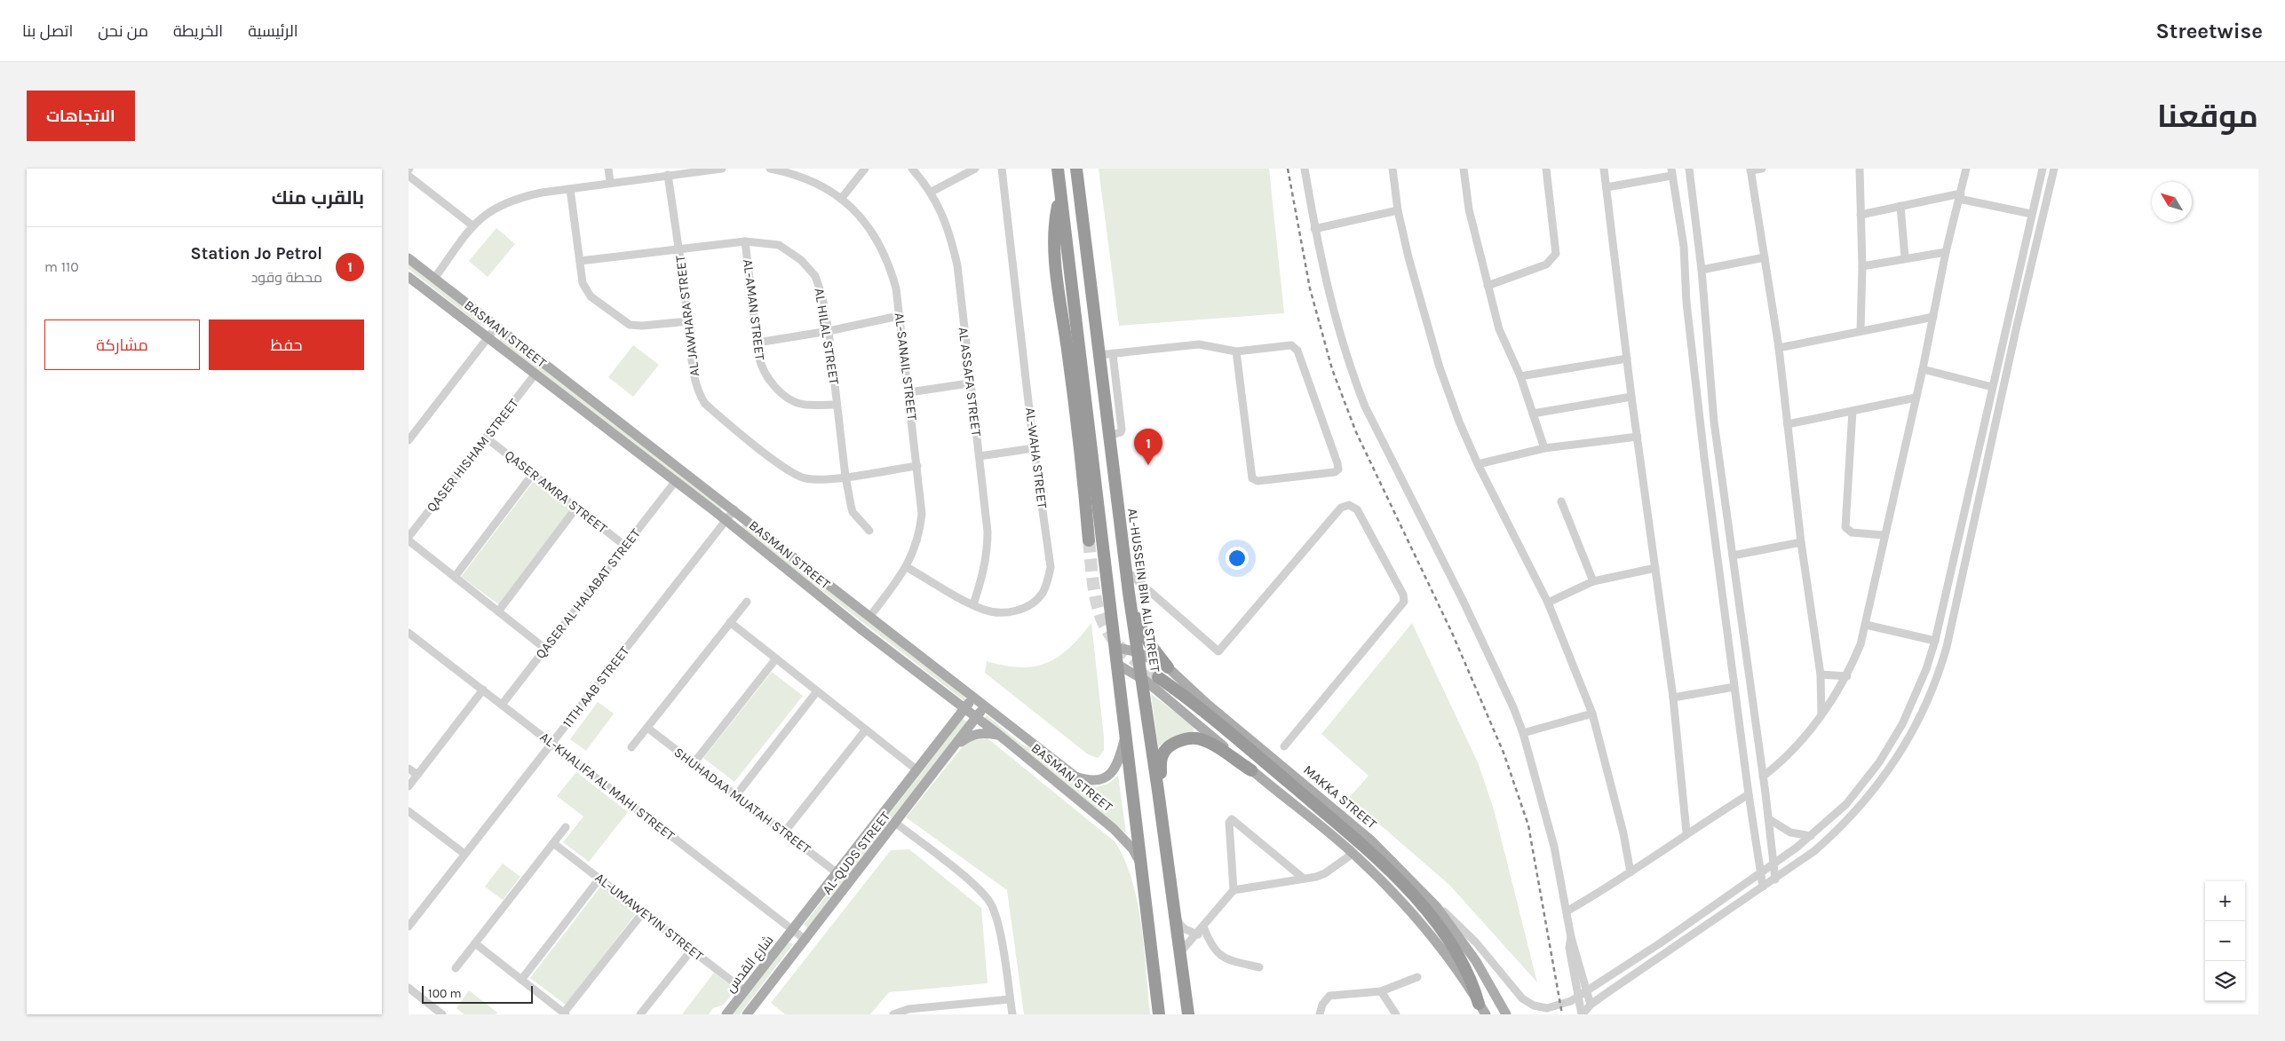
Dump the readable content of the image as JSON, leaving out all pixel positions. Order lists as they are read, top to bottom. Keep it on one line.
{"streets":{"highway":["AL-HUSSEIN BIN ALI STREET"],"main road":["BASMAN STREET","MAKKA STREET","AL-QUDS STREET","شارع القدس"],"street":["AL-AMAN STREET","AL JAWHARA STREET","AL HILAL STREET","AL-SANAIL STREET","AL ASSAFA STREET","QASER HISHAM STREET","AL-WAHA STREET","QASER AMRA STREET","QASER AL HALABAT STREET","11TH AAB STREET","AL-KHALIFA AL MAHI STREET","SHUHADAA MUATAH STREET","AL-UMAWEYIN STREET"]},"crossings":[["AL-AMAN STREET","AL HILAL STREET"],["AL JAWHARA STREET","AL HILAL STREET"],["AL JAWHARA STREET","AL-SANAIL STREET"],["BASMAN STREET","AL-SANAIL STREET"],["BASMAN STREET","QASER HISHAM STREET"],["BASMAN STREET","QASER AL HALABAT STREET"],["BASMAN STREET","11TH AAB STREET"],["BASMAN STREET","AL-QUDS STREET"],["AL-SANAIL STREET","AL-WAHA STREET"],["AL ASSAFA STREET","AL-WAHA STREET"],["QASER HISHAM STREET","QASER AMRA STREET"],["QASER AMRA STREET","QASER AL HALABAT STREET"],["AL-HUSSEIN BIN ALI STREET","MAKKA STREET"],["QASER AL HALABAT STREET","AL-KHALIFA AL MAHI STREET"],["11TH AAB STREET","AL-KHALIFA AL MAHI STREET"],["AL-KHALIFA AL MAHI STREET","AL-QUDS STREET"],["AL-KHALIFA AL MAHI STREET","شارع القدس"],["SHUHADAA MUATAH STREET","AL-QUDS STREET"],["AL-QUDS STREET","شارع القدس"],["AL-UMAWEYIN STREET","شارع القدس"]],"scale_bar":"100 m","north":"top left","page":{"header":"Streetwise","nav":["الرئيسية","الخريطة","من نحن","اتصل بنا"],"title":"موقعنا","buttons":["الاتجاهات",["حفظ","مشاركة"]],"heading":"بالقرب منك","list":[{"mark":"1","name":"Station Jo Petrol","note":"محطة وقود","value":"110 m"}],"pins":"1","map_buttons":["+","−"],"scale":"100 m"}}
